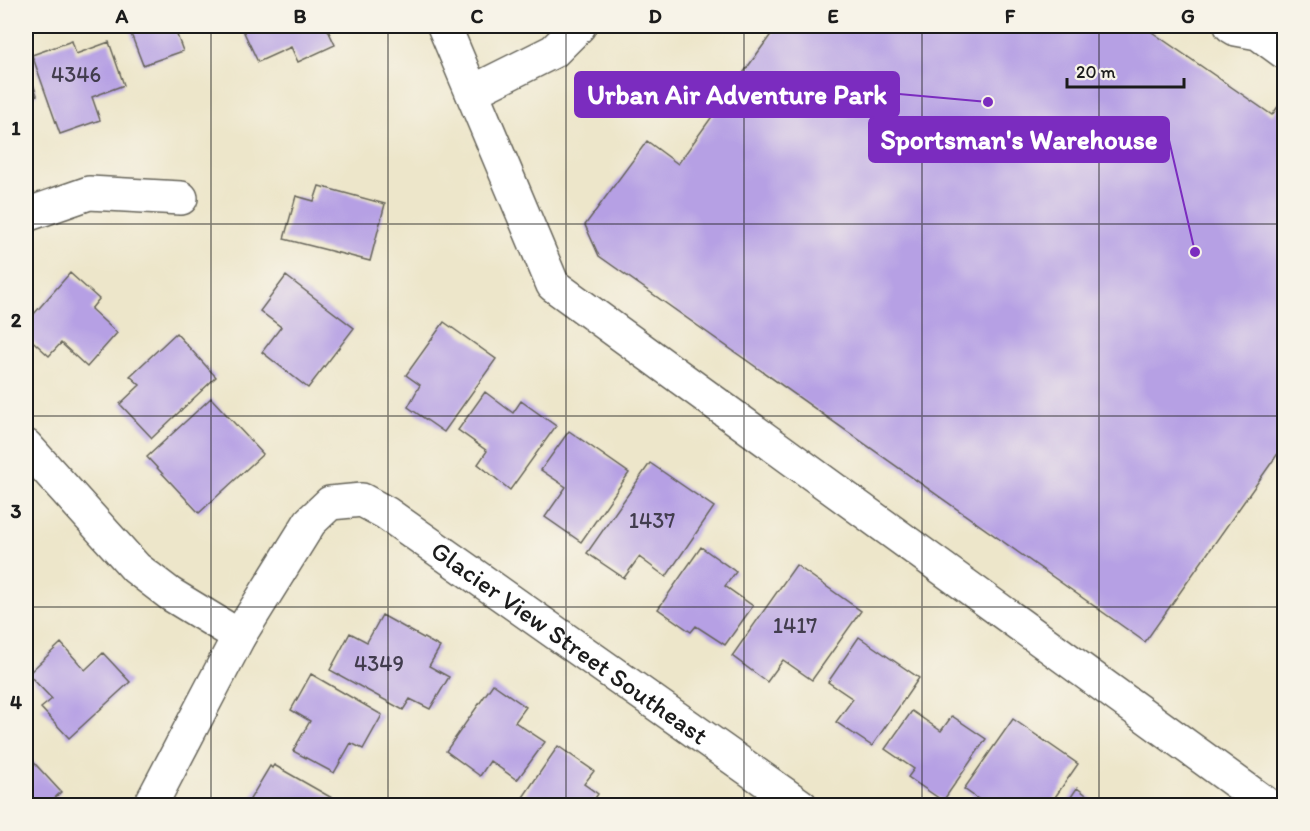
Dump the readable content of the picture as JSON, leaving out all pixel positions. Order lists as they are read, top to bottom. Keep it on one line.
{"streets":{"street":["Glacier View Street Southeast"]},"places":["Urban Air Adventure Park","Sportsman's Warehouse"],"house_numbers":["4346","1437","1417","4349"],"scale_bar":"20 m","grid":{"columns":["A","B","C","D","E","F","G"],"rows":["1","2","3","4"]}}
